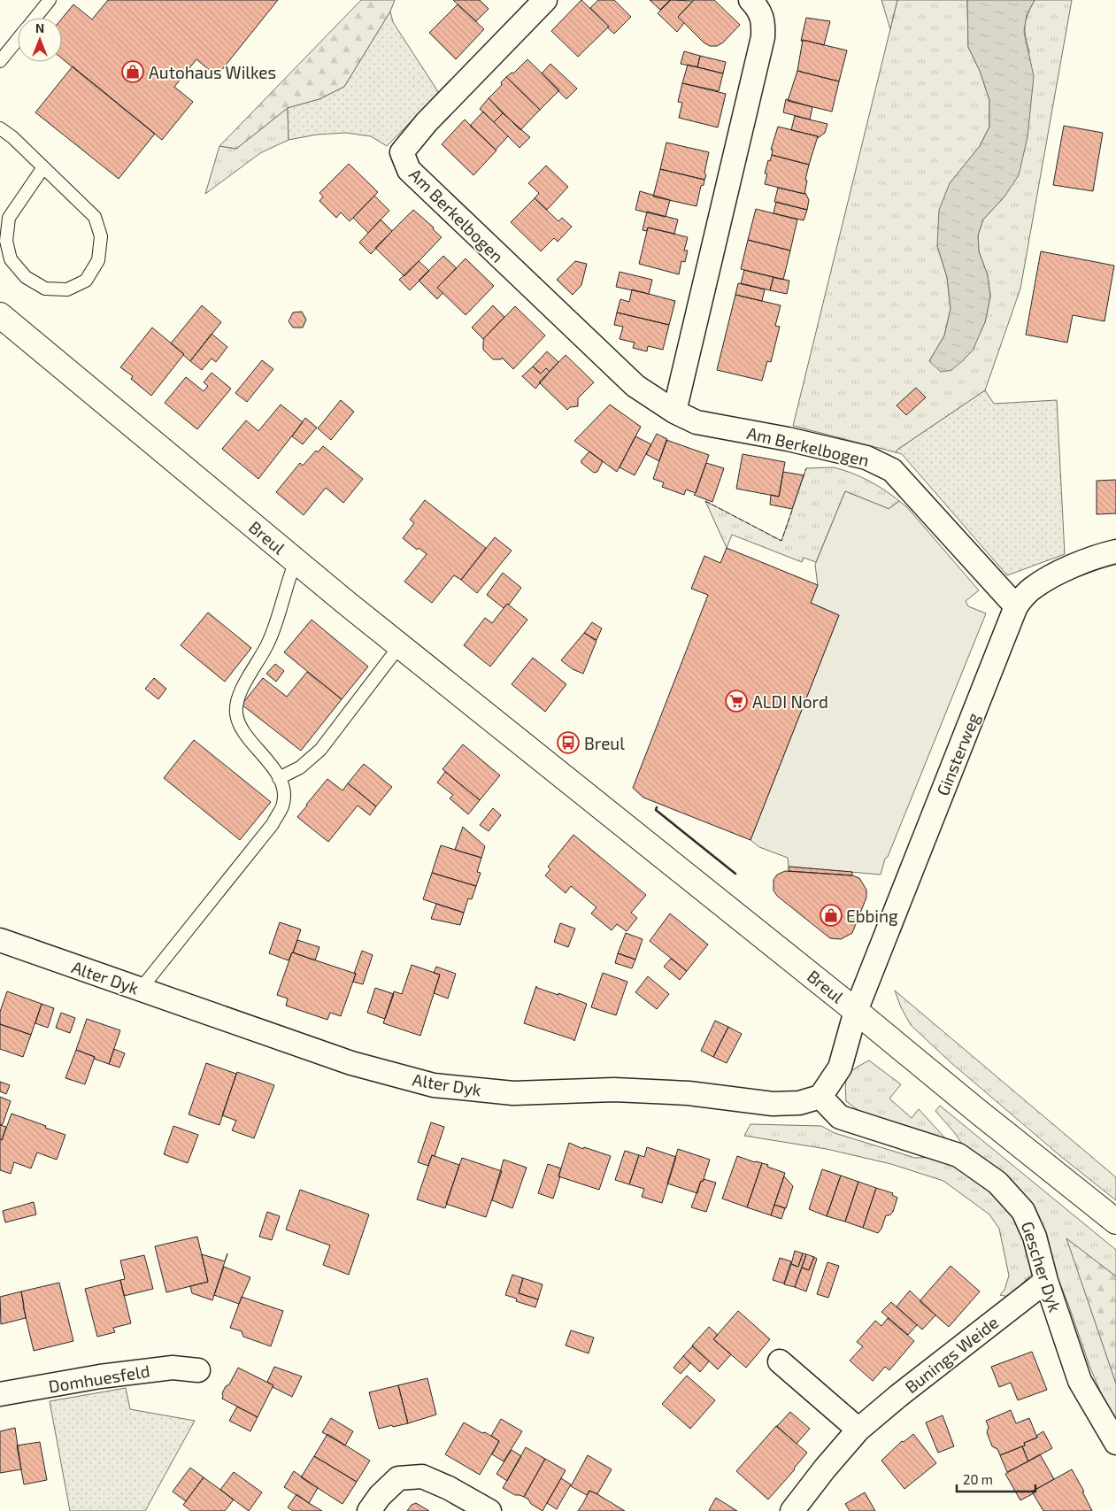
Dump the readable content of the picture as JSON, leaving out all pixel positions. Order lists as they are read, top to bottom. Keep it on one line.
{"streets":{"main road":["Breul"],"street":["Am Berkelbogen","Ginsterweg","Alter Dyk","Gescher Dyk","Bunings Weide","Domhuesfeld"]},"crossings":[["Am Berkelbogen","Ginsterweg"],["Breul","Ginsterweg"],["Alter Dyk","Gescher Dyk"],["Gescher Dyk","Bunings Weide"]],"places":{"shop":["Autohaus Wilkes","Ebbing"],"supermarket":["ALDI Nord"],"bus stop":["Breul"]},"scale_bar":"20 m","north":"top"}
